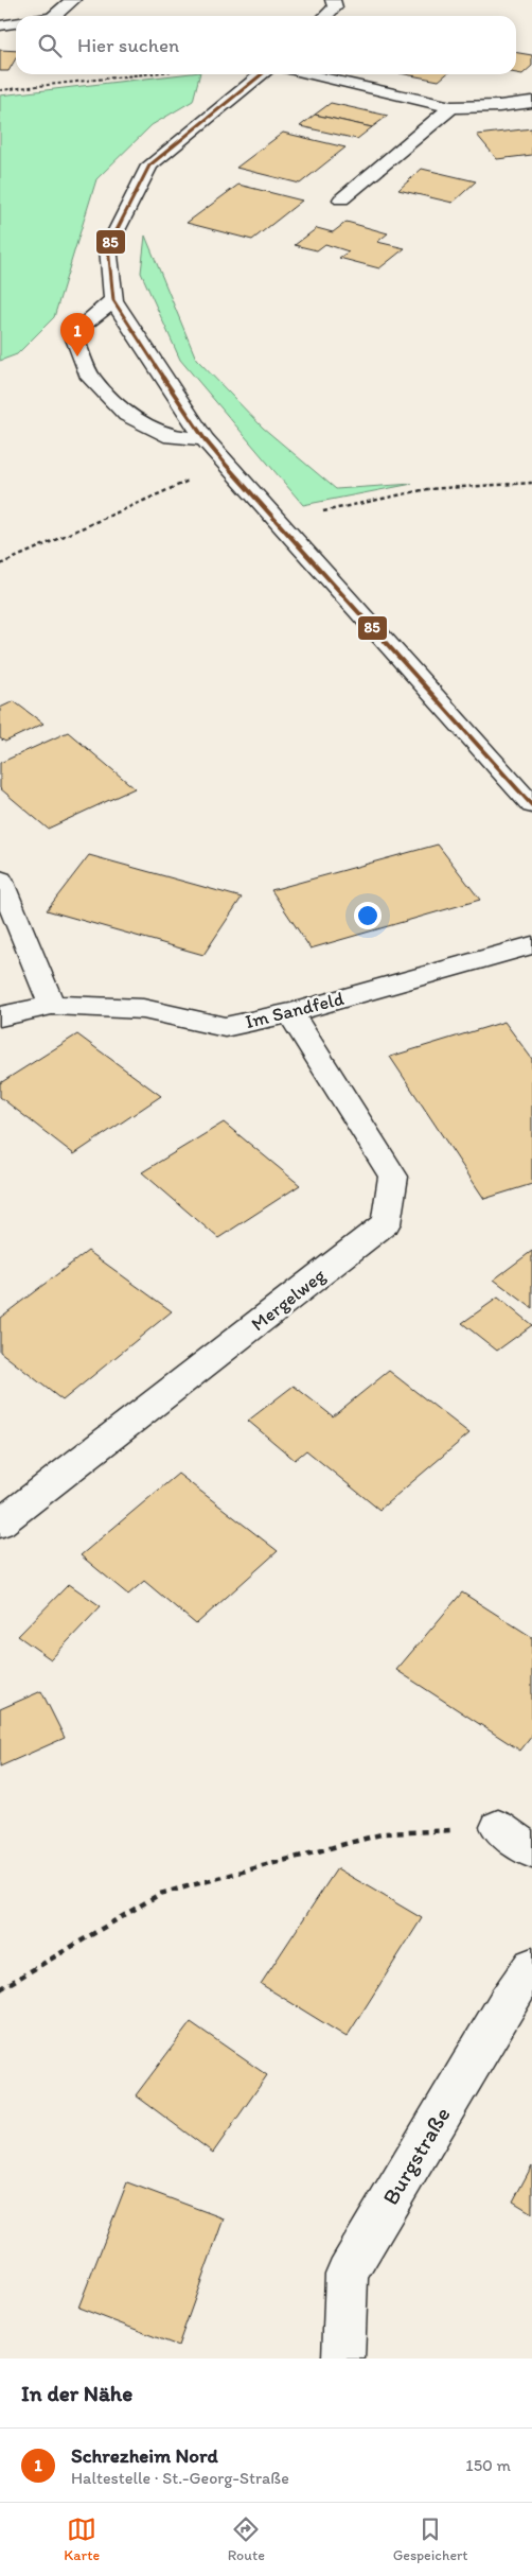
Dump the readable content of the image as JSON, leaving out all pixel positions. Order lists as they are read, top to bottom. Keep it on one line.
{"streets":{"street":["Im Sandfeld","Mergelweg","Burgstraße"]},"crossings":[["Im Sandfeld","Mergelweg"]],"lines":["transit line 85"],"page":{"search":"Hier suchen","pins":"1","heading":"In der Nähe","list":[{"mark":"1","name":"Schrezheim Nord","note":"Haltestelle · St.-Georg-Straße","value":"150 m"}],"nav":["Karte","Route","Gespeichert"]}}
